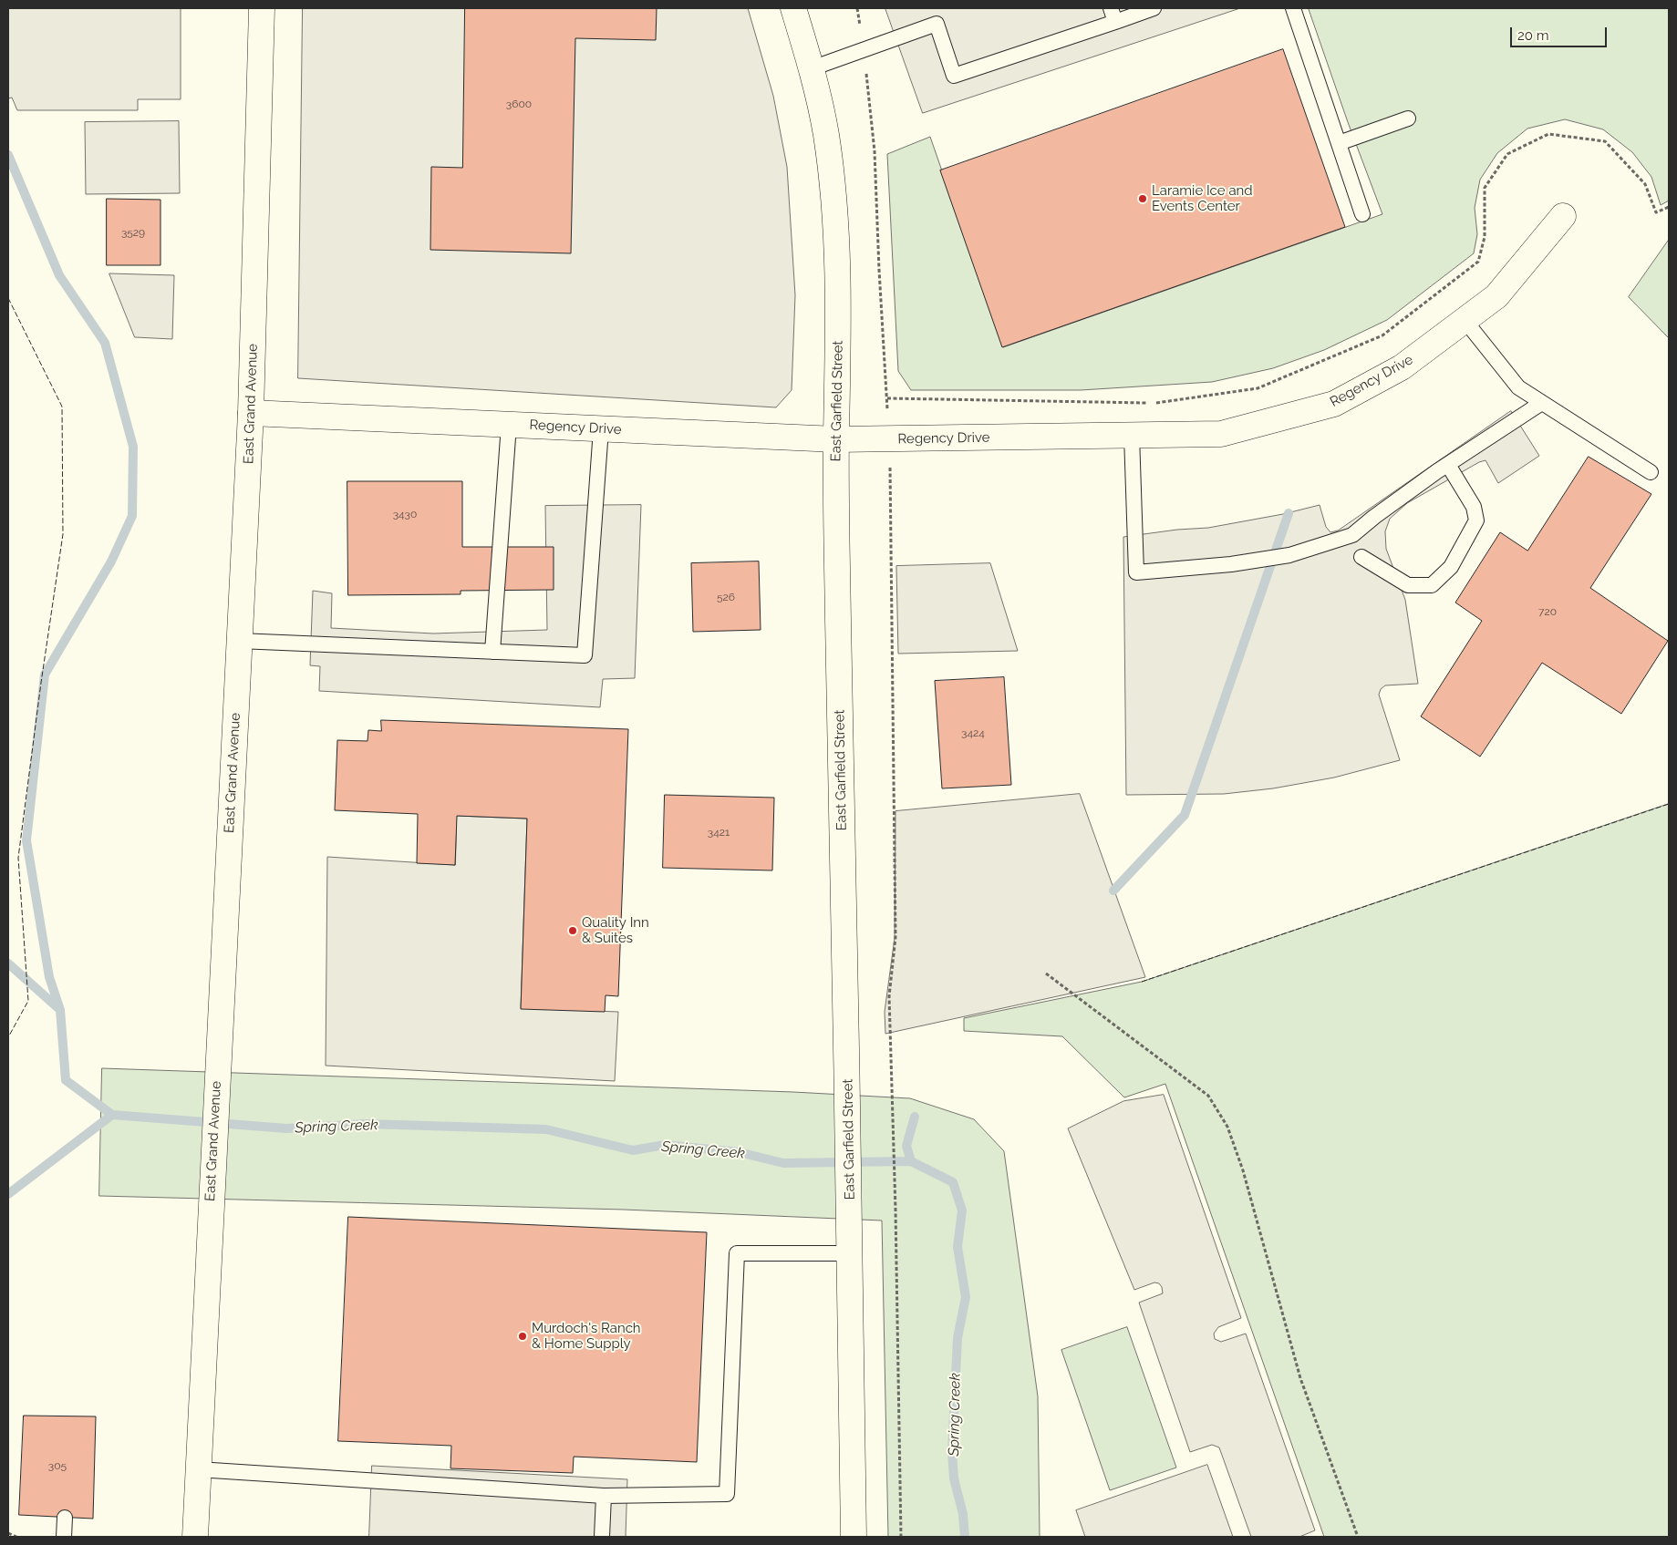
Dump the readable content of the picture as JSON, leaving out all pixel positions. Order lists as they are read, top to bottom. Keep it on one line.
{"streets":{"street":["Regency Drive","East Garfield Street","East Grand Avenue"]},"crossings":[["Regency Drive","East Garfield Street"],["Regency Drive","East Grand Avenue"]],"water":["Spring Creek"],"places":["Laramie Ice and Events Center","Quality Inn & Suites","Murdoch's Ranch & Home Supply"],"house_numbers":["3600","3529","3430","526","720","3424","3421","305"],"scale_bar":"20 m"}
